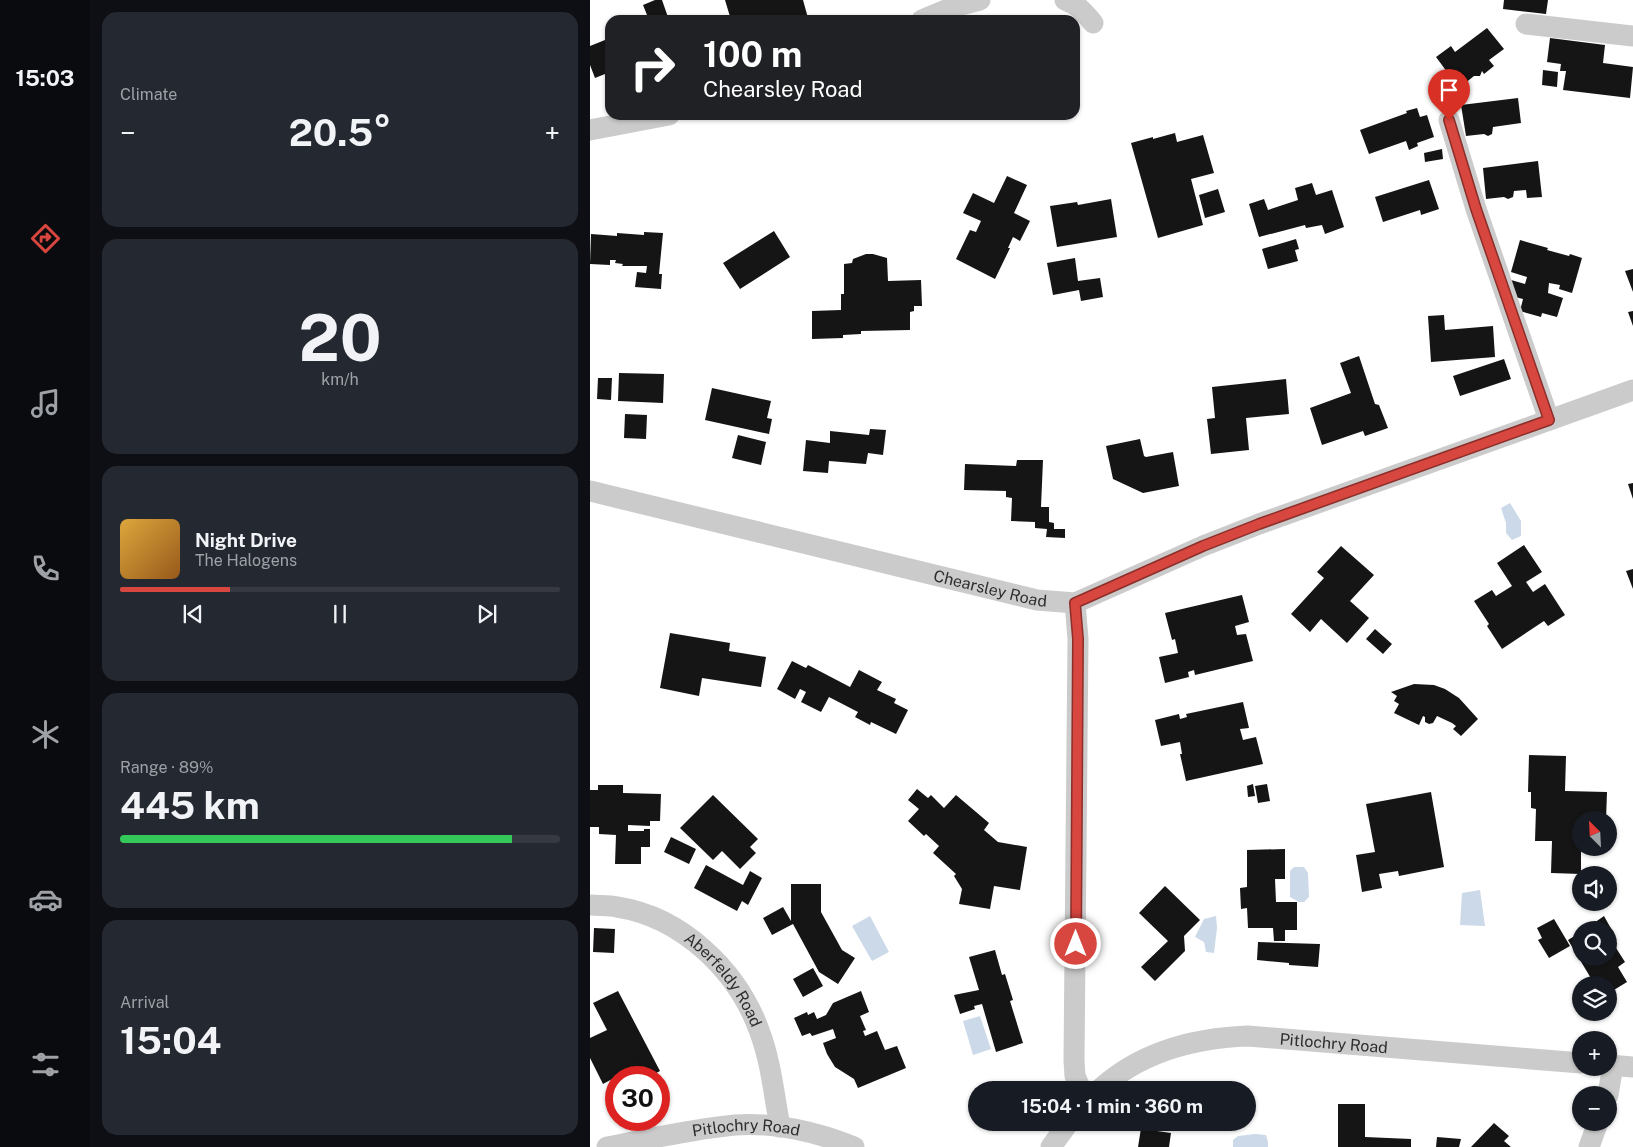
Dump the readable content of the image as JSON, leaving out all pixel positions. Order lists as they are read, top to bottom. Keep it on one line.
{"streets":{"street":["Chearsley Road","Aberfeldy Road","Pitlochry Road"]},"crossings":[["Aberfeldy Road","Pitlochry Road"]],"north":"top left","page":{"tabs":"15:03","tile":["Climate",["20","km/h"],["Range · 89%","445 km"],["Arrival","15:04"]],"turn":["100 m","Chearsley Road"],"heat":["−","20.5°","+"],"song":["Night Drive","The Halogens"],"map_buttons":["+","−"],"limit":"30","trip":"15:04 · 1 min · 360 m"}}
